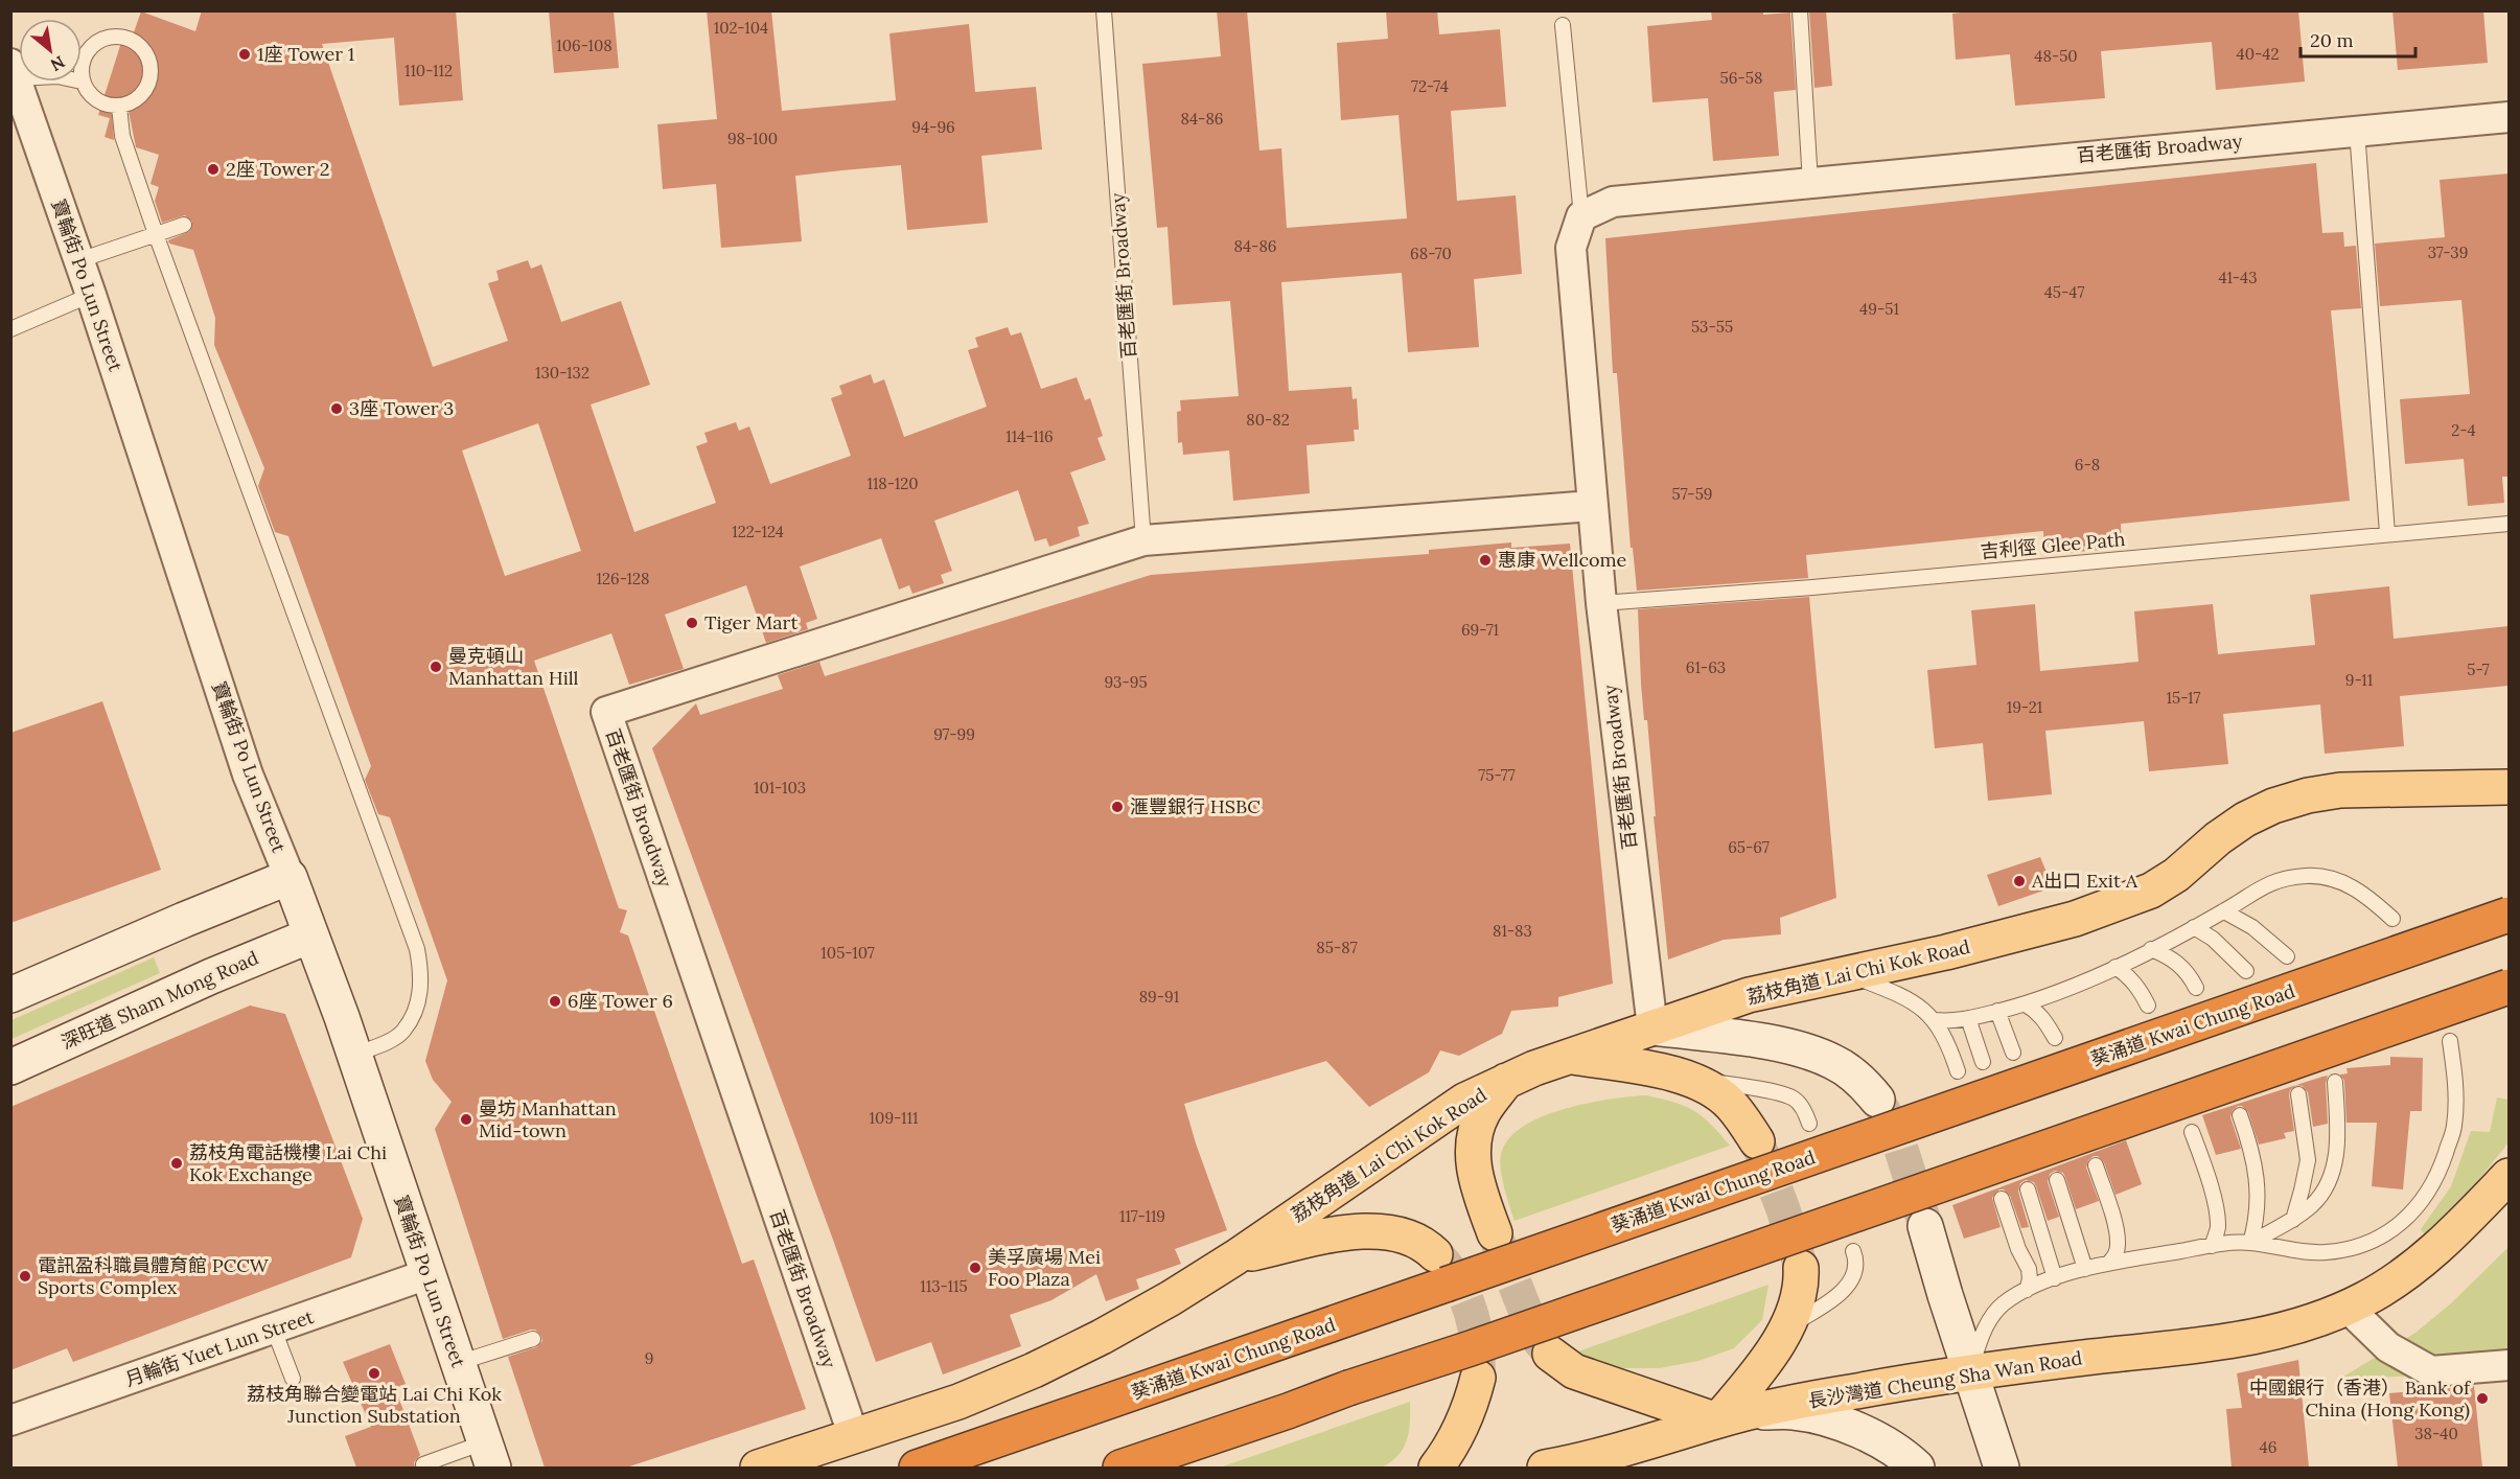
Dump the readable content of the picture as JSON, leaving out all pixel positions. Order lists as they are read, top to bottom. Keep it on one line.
{"streets":{"highway":["葵涌道 Kwai Chung Road"],"main road":["荔枝角道 Lai Chi Kok Road","長沙灣道 Cheung Sha Wan Road"],"street":["百老匯街 Broadway","寶輪街 Po Lun Street","深旺道 Sham Mong Road","月輪街 Yuet Lun Street"],"lane":["吉利徑 Glee Path"]},"crossings":[["百老匯街 Broadway","吉利徑 Glee Path"],["百老匯街 Broadway","荔枝角道 Lai Chi Kok Road"],["寶輪街 Po Lun Street","深旺道 Sham Mong Road"],["寶輪街 Po Lun Street","月輪街 Yuet Lun Street"]],"places":["1座 Tower 1","2座 Tower 2","3座 Tower 3","惠康 Wellcome","Tiger Mart","曼克頓山 Manhattan Hill","滙豐銀行 HSBC","A出口 Exit A","6座 Tower 6","曼坊 Manhattan Mid-town","荔枝角電話機樓 Lai Chi Kok Exchange","美孚廣場 Mei Foo Plaza","電訊盈科職員體育館 PCCW Sports Complex","荔枝角聯合變電站 Lai Chi Kok Junction Substation","中國銀行（香港） Bank of China (Hong Kong)"],"house_numbers":["102-104","106-108","40-42","48-50","110-112","56-58","72-74","84-86","94-96","98-100","84-86","37-39","68-70","41-43","45-47","49-51","53-55","130-132","80-82","2-4","114-116","6-8","118-120","57-59","122-124","126-128","69-71","61-63","5-7","9-11","93-95","15-17","19-21","97-99","75-77","101-103","65-67","81-83","85-87","105-107","89-91","109-111","117-119","113-115","9","38-40","46"],"scale_bar":"20 m","north":"bottom right"}
